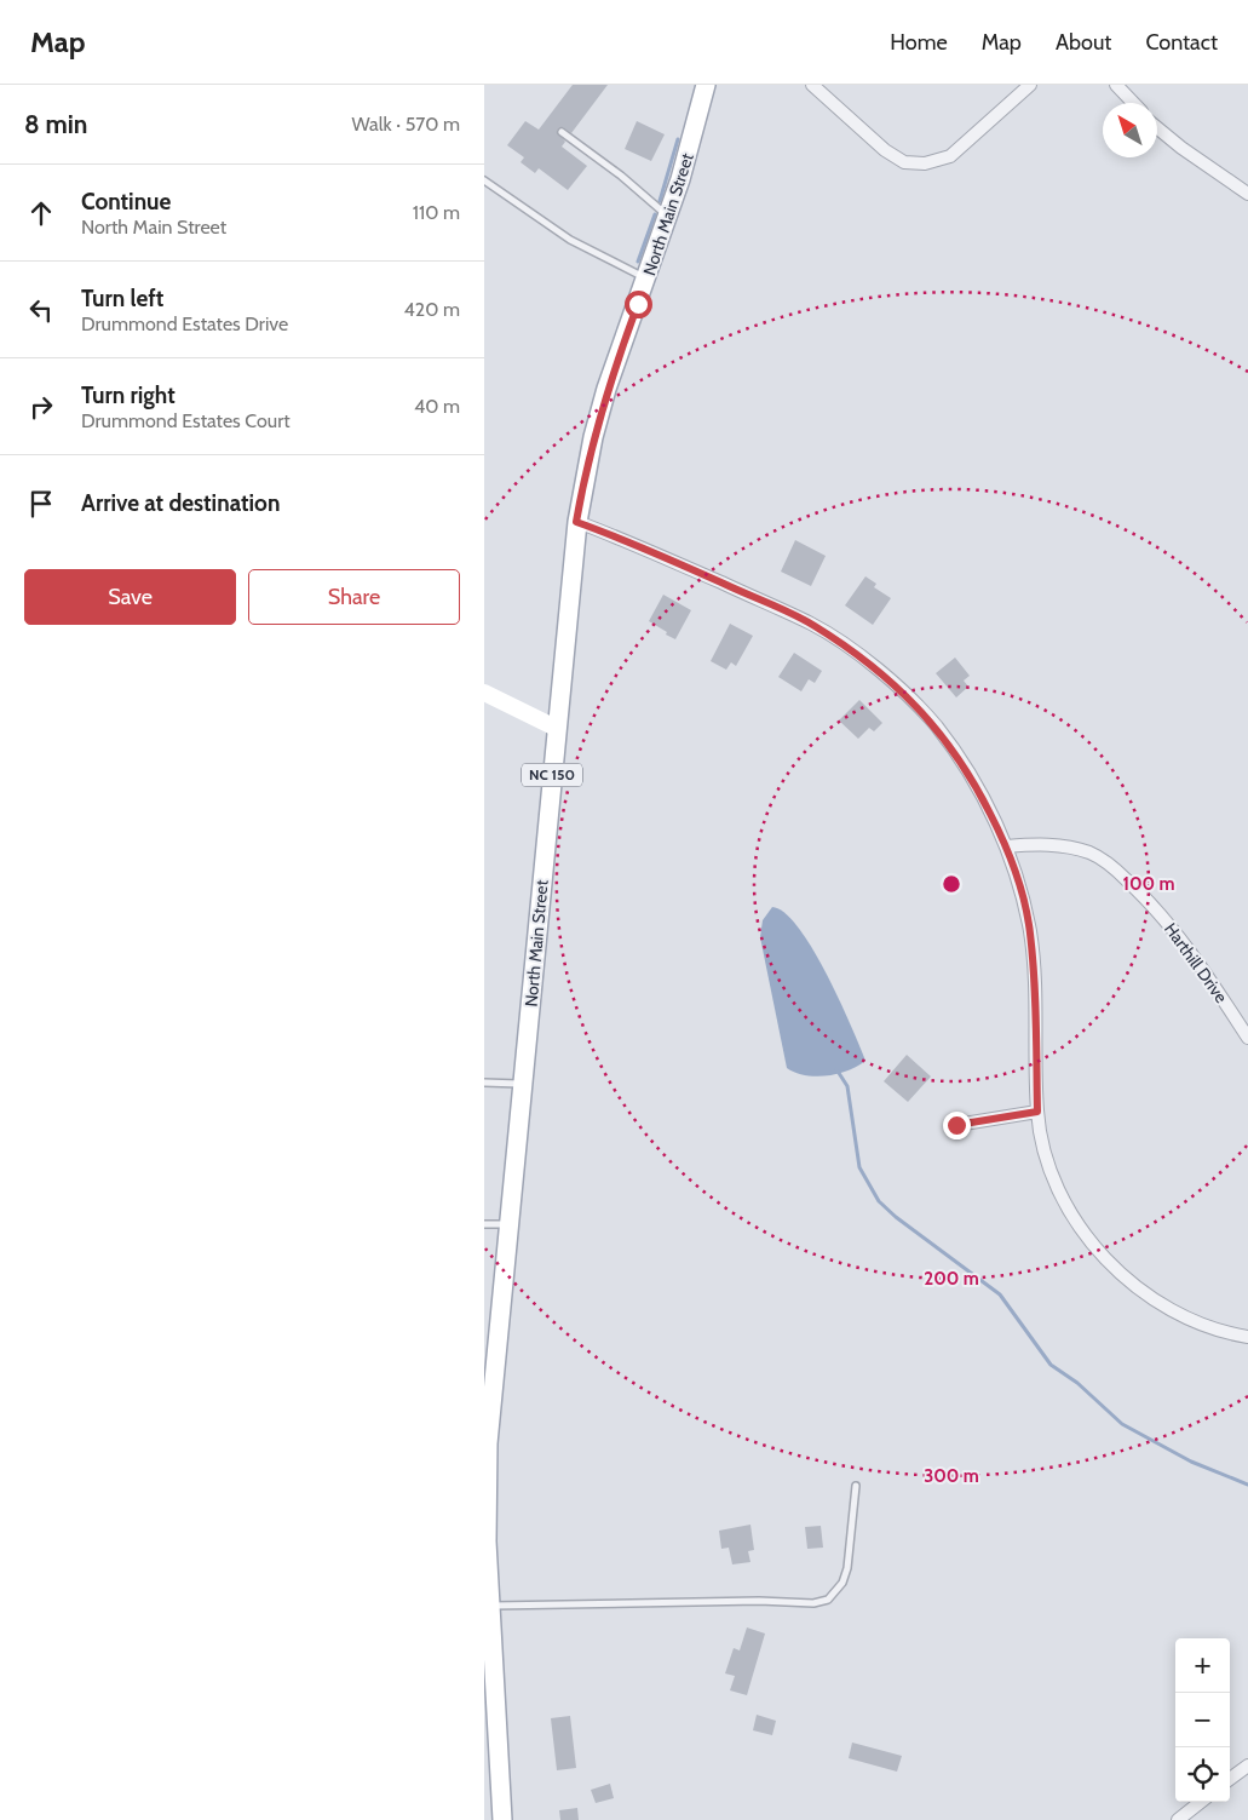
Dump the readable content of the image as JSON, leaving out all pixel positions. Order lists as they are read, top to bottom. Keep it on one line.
{"streets":{"main road":["North Main Street","NC 150"],"street":["Harthill Drive"]},"north":"top left","page":{"header":"Map","nav":["Home","Map","About","Contact"],"heading":["8 min","Walk · 570 m"],"list":[["Continue","North Main Street","110 m"],["Turn left","Drummond Estates Drive","420 m"],["Turn right","Drummond Estates Court","40 m"],"Arrive at destination"],"buttons":["Save","Share"],"map_buttons":["+","−"]},"rings":["100 m","200 m","300 m"]}
